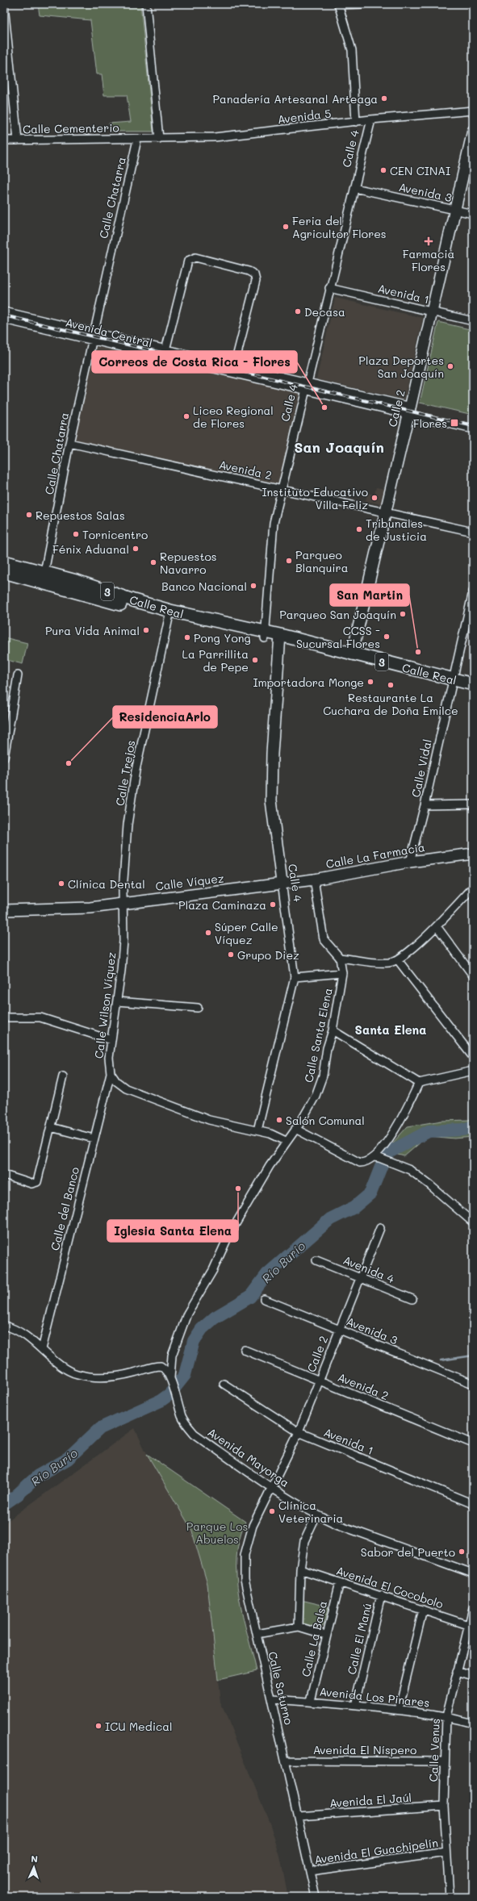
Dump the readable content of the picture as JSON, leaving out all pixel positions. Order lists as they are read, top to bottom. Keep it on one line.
{"streets":{"main road":["Calle 4","Calle 2","3","Calle Real","Calle La Farmacia","Calle Víquez"],"street":["Avenida 5","Calle Cementerio","Avenida 3","Calle Chatarra","Avenida 1","Avenida Central","Avenida 2","Calle Vidal","Calle Trejos","Calle Wilson Víquez","Calle Santa Elena","Calle del Banco","Avenida 4","Avenida Mayorga","Avenida El Cocobolo","Calle La Balsa","Calle El Manú","Calle Saturno","Avenida Los Pinares","Avenida El Níspero","Calle Venus","Avenida El Jaúl","Avenida El Guachipelín"]},"crossings":[["Avenida 5","Calle Cementerio"],["Avenida 5","Calle 4"],["Avenida 5","Calle Chatarra"],["Calle Cementerio","Calle Chatarra"],["Calle 4","Avenida 3"],["Calle 4","Avenida 1"],["Calle 4","Avenida Central"],["Calle 4","Avenida 2"],["Calle 4","Calle Real"],["Calle 4","Calle La Farmacia"],["Calle 4","Calle Víquez"],["Calle 4","Calle Wilson Víquez"],["Avenida 3","Calle 2"],["Calle Chatarra","Avenida Central"],["Calle Chatarra","Avenida 2"],["Calle Chatarra","Calle Real"],["Avenida 1","Calle 2"],["Avenida Central","Calle 2"],["Calle 2","Avenida 2"],["Calle 2","Calle Real"],["Calle 2","Avenida 4"],["Calle 2","Avenida Mayorga"],["Calle 2","Calle Saturno"],["Calle Real","Calle Vidal"],["Calle Real","Calle Trejos"],["Calle Vidal","Calle La Farmacia"],["Calle Trejos","Calle Víquez"],["Calle Trejos","Calle Wilson Víquez"],["Calle La Farmacia","Calle Víquez"],["Calle Víquez","Calle Wilson Víquez"],["Calle Wilson Víquez","Calle Santa Elena"],["Calle Wilson Víquez","Calle del Banco"],["Calle Santa Elena","Avenida Mayorga"],["Avenida Mayorga","Calle Saturno"],["Avenida El Cocobolo","Calle La Balsa"],["Avenida El Cocobolo","Calle El Manú"],["Avenida El Cocobolo","Calle Venus"],["Calle La Balsa","Avenida Los Pinares"],["Calle El Manú","Avenida Los Pinares"],["Calle Saturno","Avenida Los Pinares"],["Calle Saturno","Avenida El Níspero"],["Calle Saturno","Avenida El Jaúl"],["Calle Saturno","Avenida El Guachipelín"],["Avenida Los Pinares","Calle Venus"],["Avenida El Níspero","Calle Venus"],["Calle Venus","Avenida El Jaúl"],["Calle Venus","Avenida El Guachipelín"]],"districts":["San Joaquín","Santa Elena"],"water":["Río Burío"],"parks":["Parque Los Abuelos"],"places":{"other":["Panadería Artesanal Arteaga","CEN CINAI","Feria del Agricultor Flores","Decasa","Plaza Deportes San Joaquín","Correos de Costa Rica - Flores","Liceo Regional de Flores","Instituto Educativo Villa Feliz","Repuestos Salas","Tribunales de Justicia","Tornicentro","Fénix Aduanal","Parqueo Blanquira","Repuestos Navarro","Banco Nacional","Parqueo San Joaquín","Pura Vida Animal","CCSS - Sucursal Flores","Pong Yong","San Martin","La Parrillita de Pepe","Importadora Monge","Restaurante La Cuchara de Doña Emilce","ResidenciaArlo","Clínica Dental","Plaza Caminaza","Súper Calle Víquez","Grupo Diez","Salón Comunal","Iglesia Santa Elena","Clínica Veterinaria","Sabor del Puerto","ICU Medical"],"health":["Farmacia Flores"],"transit":["Flores"]},"north":"top"}
